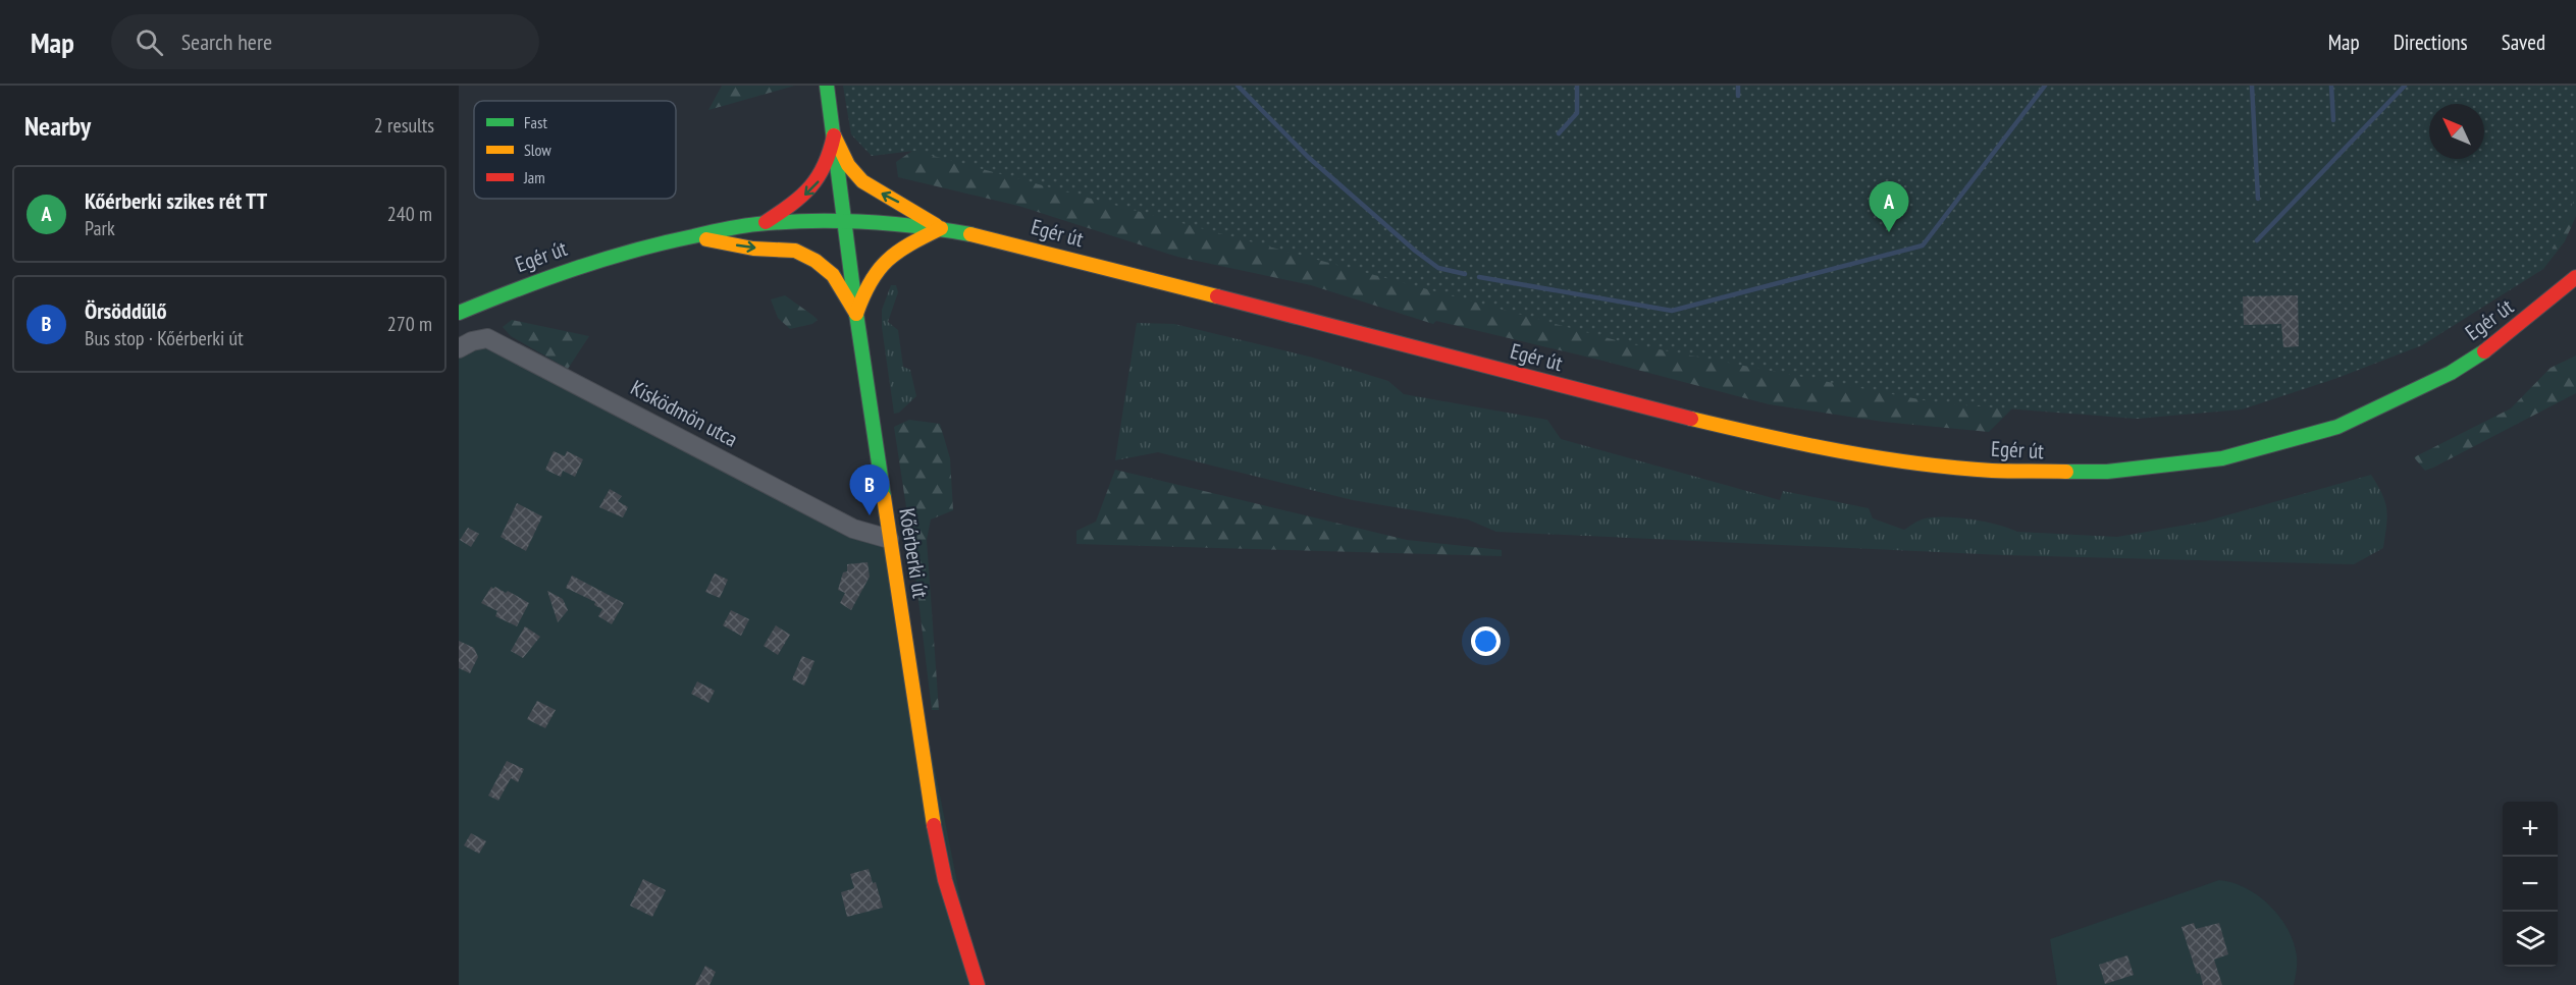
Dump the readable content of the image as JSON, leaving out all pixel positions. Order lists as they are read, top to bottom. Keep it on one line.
{"streets":{"main road":["Egér út","Kőérberki út"],"street":["Kisködmön utca"]},"crossings":[["Egér út","Kőérberki út"],["Kisködmön utca","Kőérberki út"]],"legend":["Fast","Slow","Jam"],"north":"top left","page":{"header":"Map","search":"Search here","nav":["Map","Directions","Saved"],"heading":["Nearby","2 results"],"list":[{"mark":"A","name":"Kőérberki szikes rét TT","note":"Park","value":"240 m"},{"mark":"B","name":"Örsöddűlő","note":"Bus stop · Kőérberki út","value":"270 m"}],"pins":["A","B"],"map_buttons":["+","−"]}}
